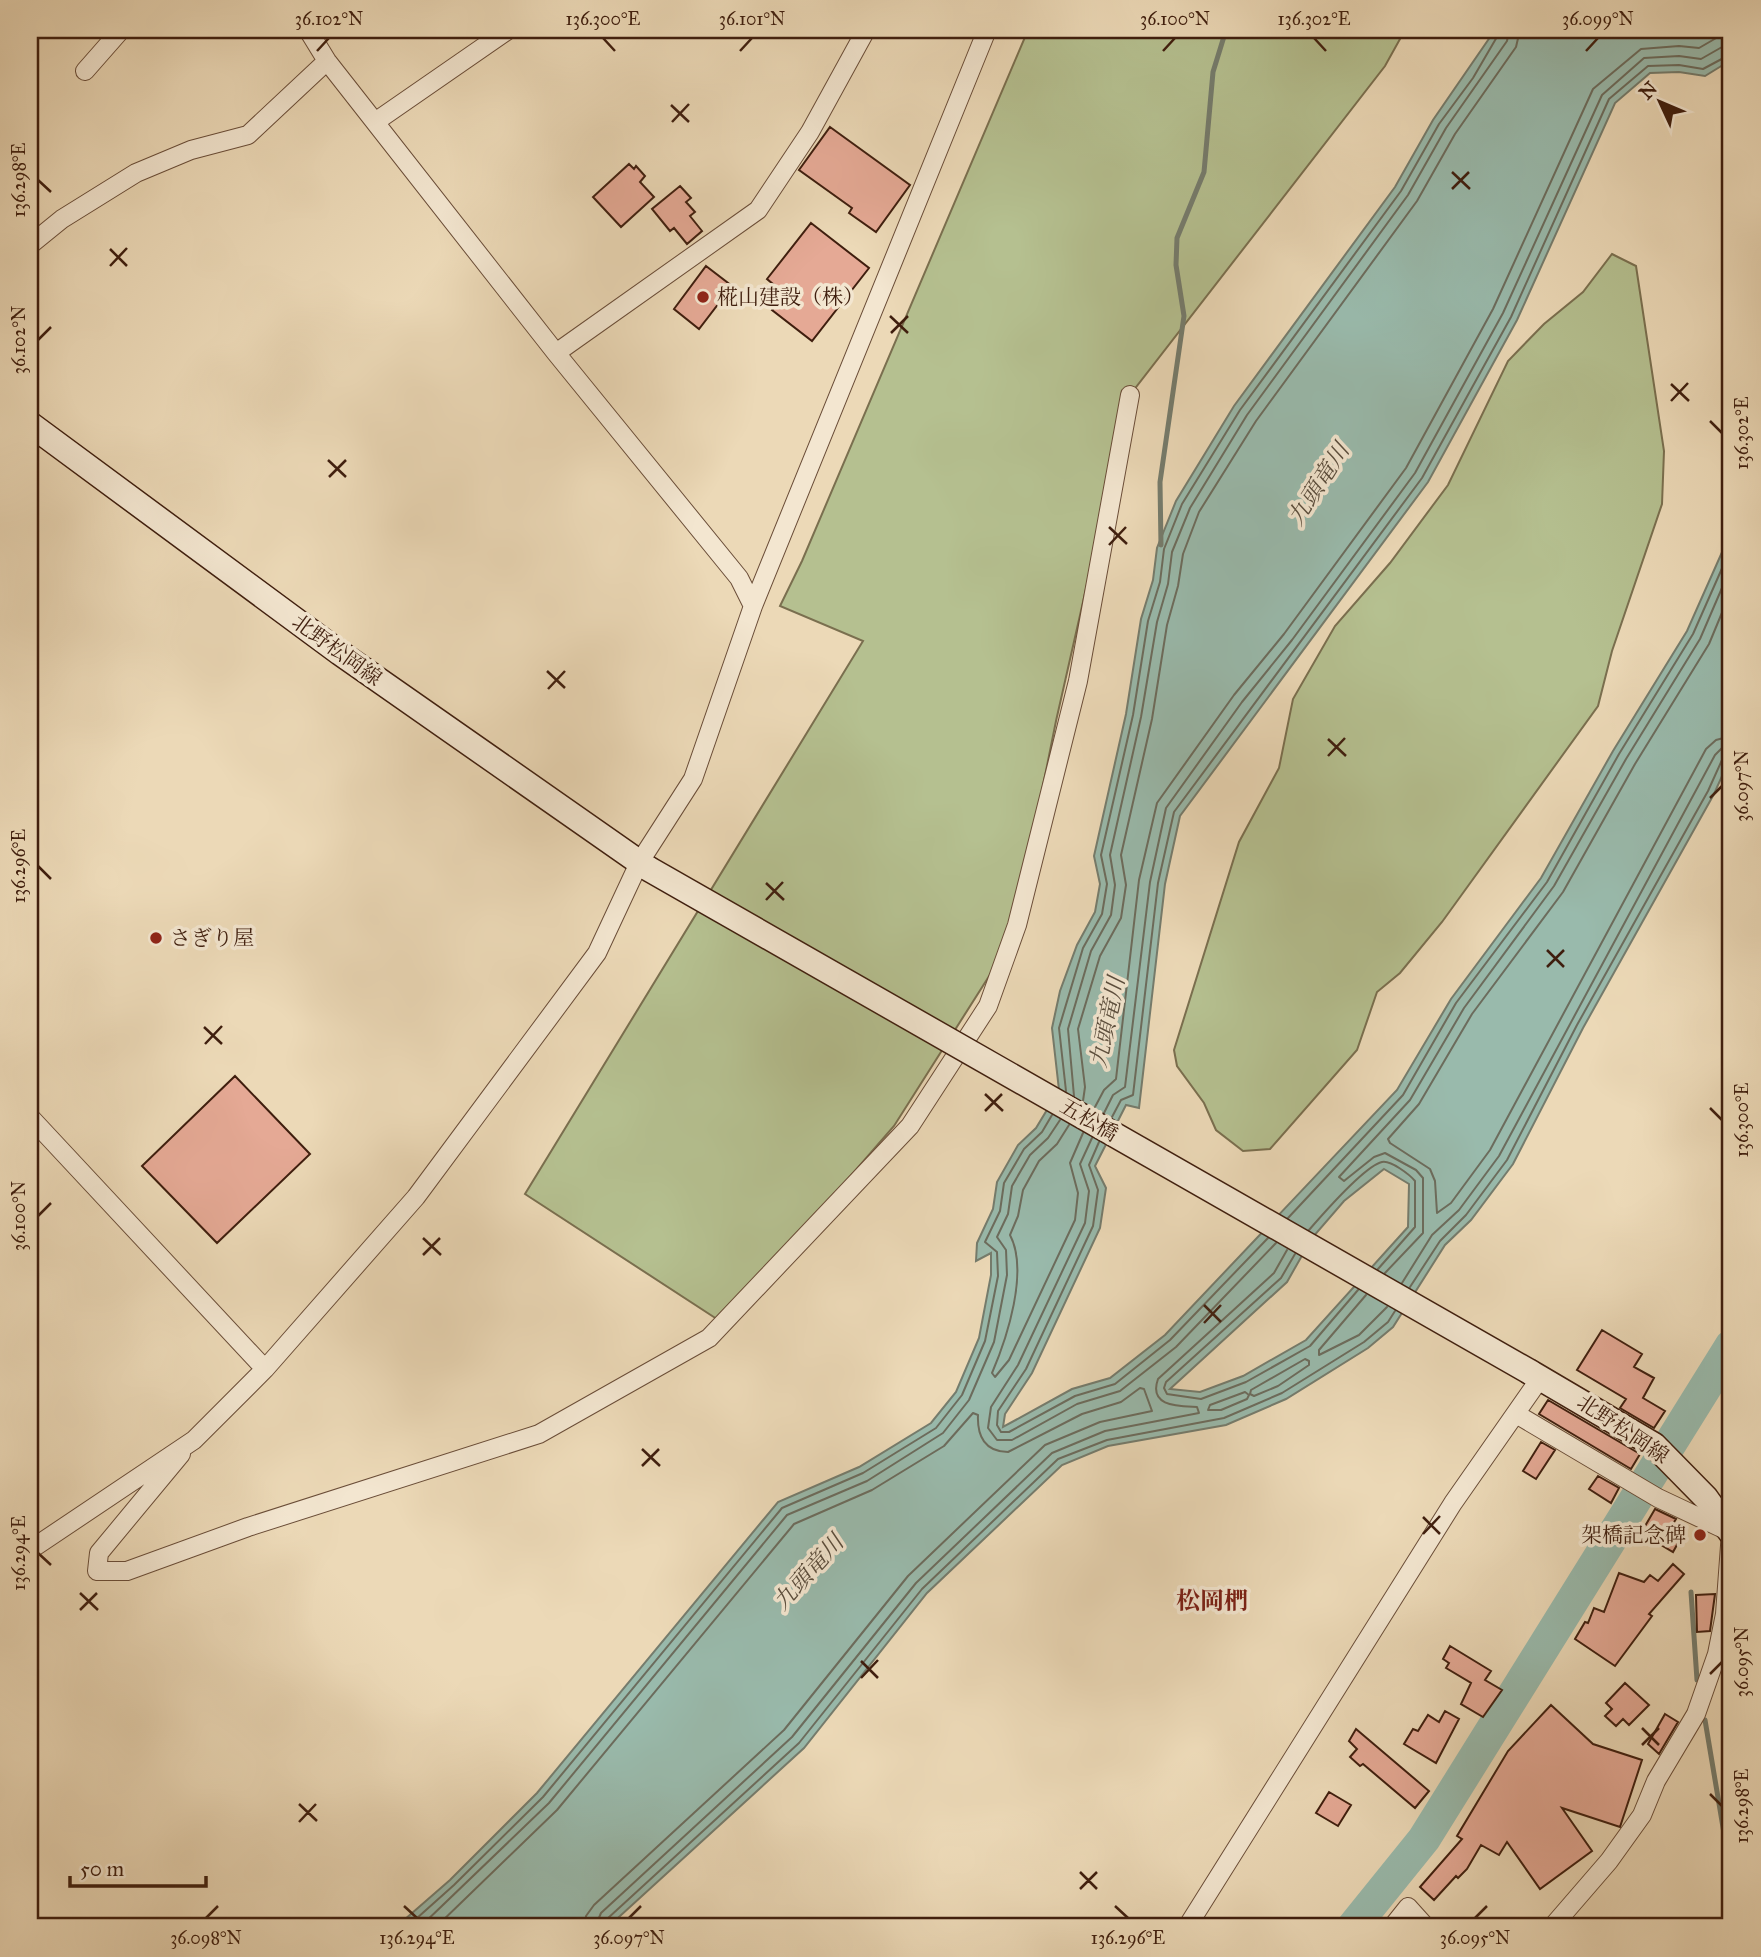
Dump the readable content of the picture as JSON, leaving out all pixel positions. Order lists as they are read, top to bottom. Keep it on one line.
{"streets":{"main road":["北野松岡線","五松橋"]},"crossings":[["北野松岡線","五松橋"]],"districts":["松岡椚"],"water":["九頭竜川"],"places":["椛山建設（株）","さぎり屋","架橋記念碑"],"scale_bar":"50 m","north":"top left","coordinates":["36.102°N","136.300°E","36.101°N","36.100°N","136.302°E","36.099°N","136.298°E","36.097°N","136.296°E","136.294°E","36.095°N","36.098°N"]}
